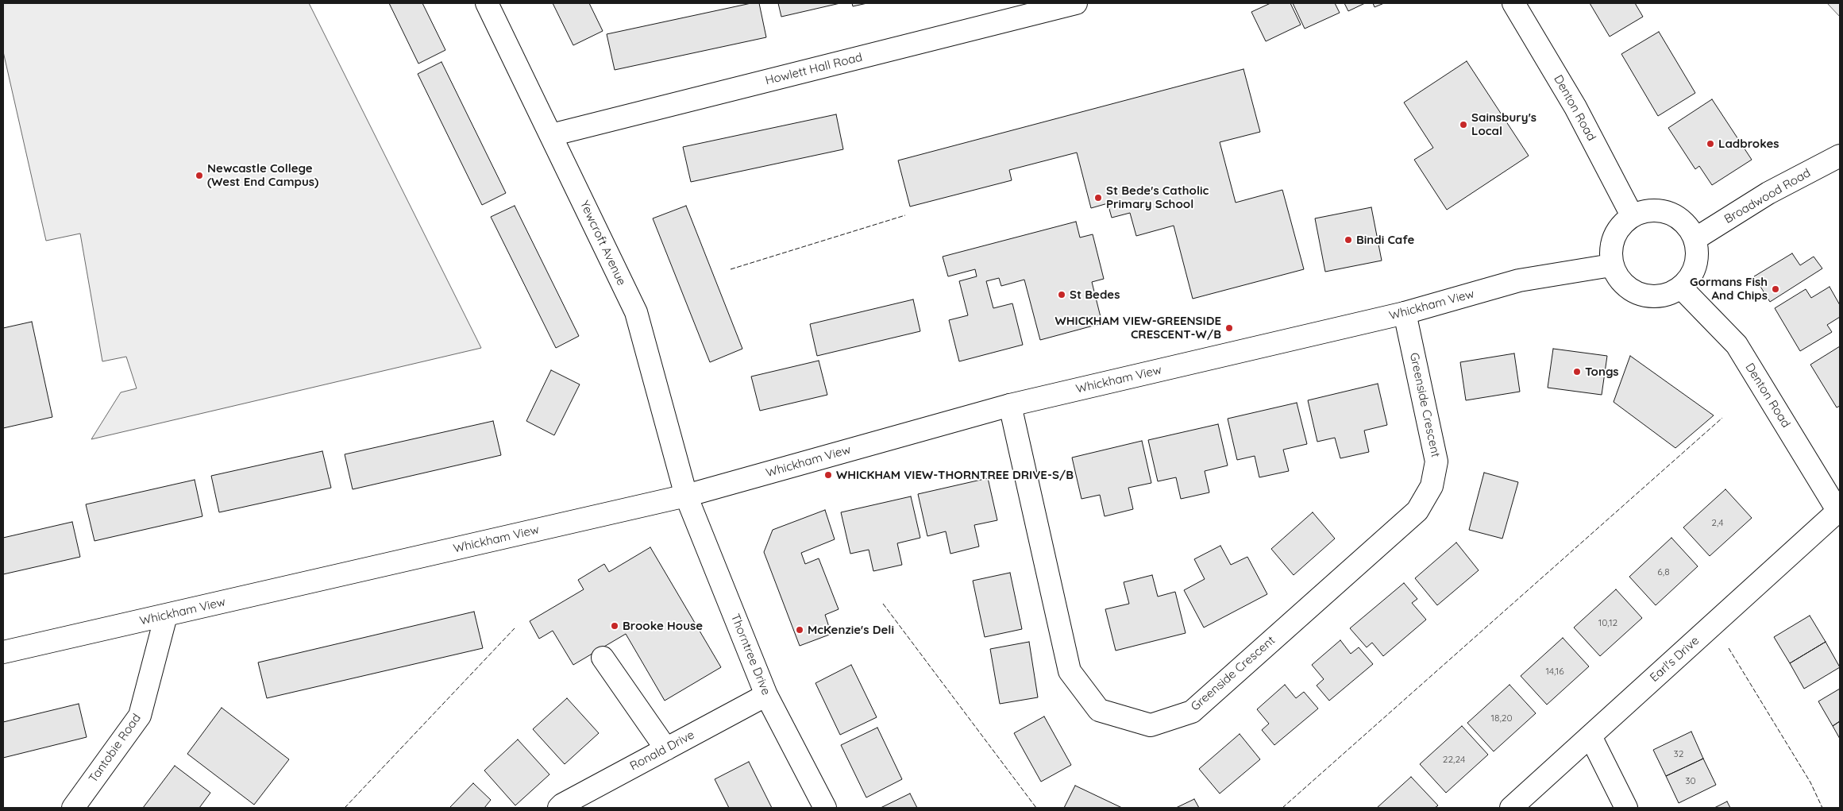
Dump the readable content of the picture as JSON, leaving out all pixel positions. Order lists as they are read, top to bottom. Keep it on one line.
{"streets":{"street":["Howlett Hall Road","Denton Road","Broadwood Road","Yewcroft Avenue","Whickham View","Greenside Crescent","Thorntree Drive","Earl's Drive","Tantobie Road","Ronald Drive"]},"crossings":[["Howlett Hall Road","Yewcroft Avenue"],["Denton Road","Broadwood Road"],["Denton Road","Whickham View"],["Denton Road","Earl's Drive"],["Broadwood Road","Whickham View"],["Yewcroft Avenue","Whickham View"],["Yewcroft Avenue","Thorntree Drive"],["Whickham View","Greenside Crescent"],["Whickham View","Thorntree Drive"],["Whickham View","Tantobie Road"],["Thorntree Drive","Ronald Drive"]],"places":["Sainsbury's Local","Ladbrokes","Newcastle College (West End Campus)","St Bede's Catholic Primary School","Bindi Cafe","Gormans Fish And Chips","St Bedes","WHICKHAM VIEW-GREENSIDE CRESCENT-W/B","Tongs","WHICKHAM VIEW-THORNTREE DRIVE-S/B","Brooke House","McKenzie's Deli"],"house_numbers":["2,4","6,8","10,12","14,16","18,20","32","22,24","30"]}
